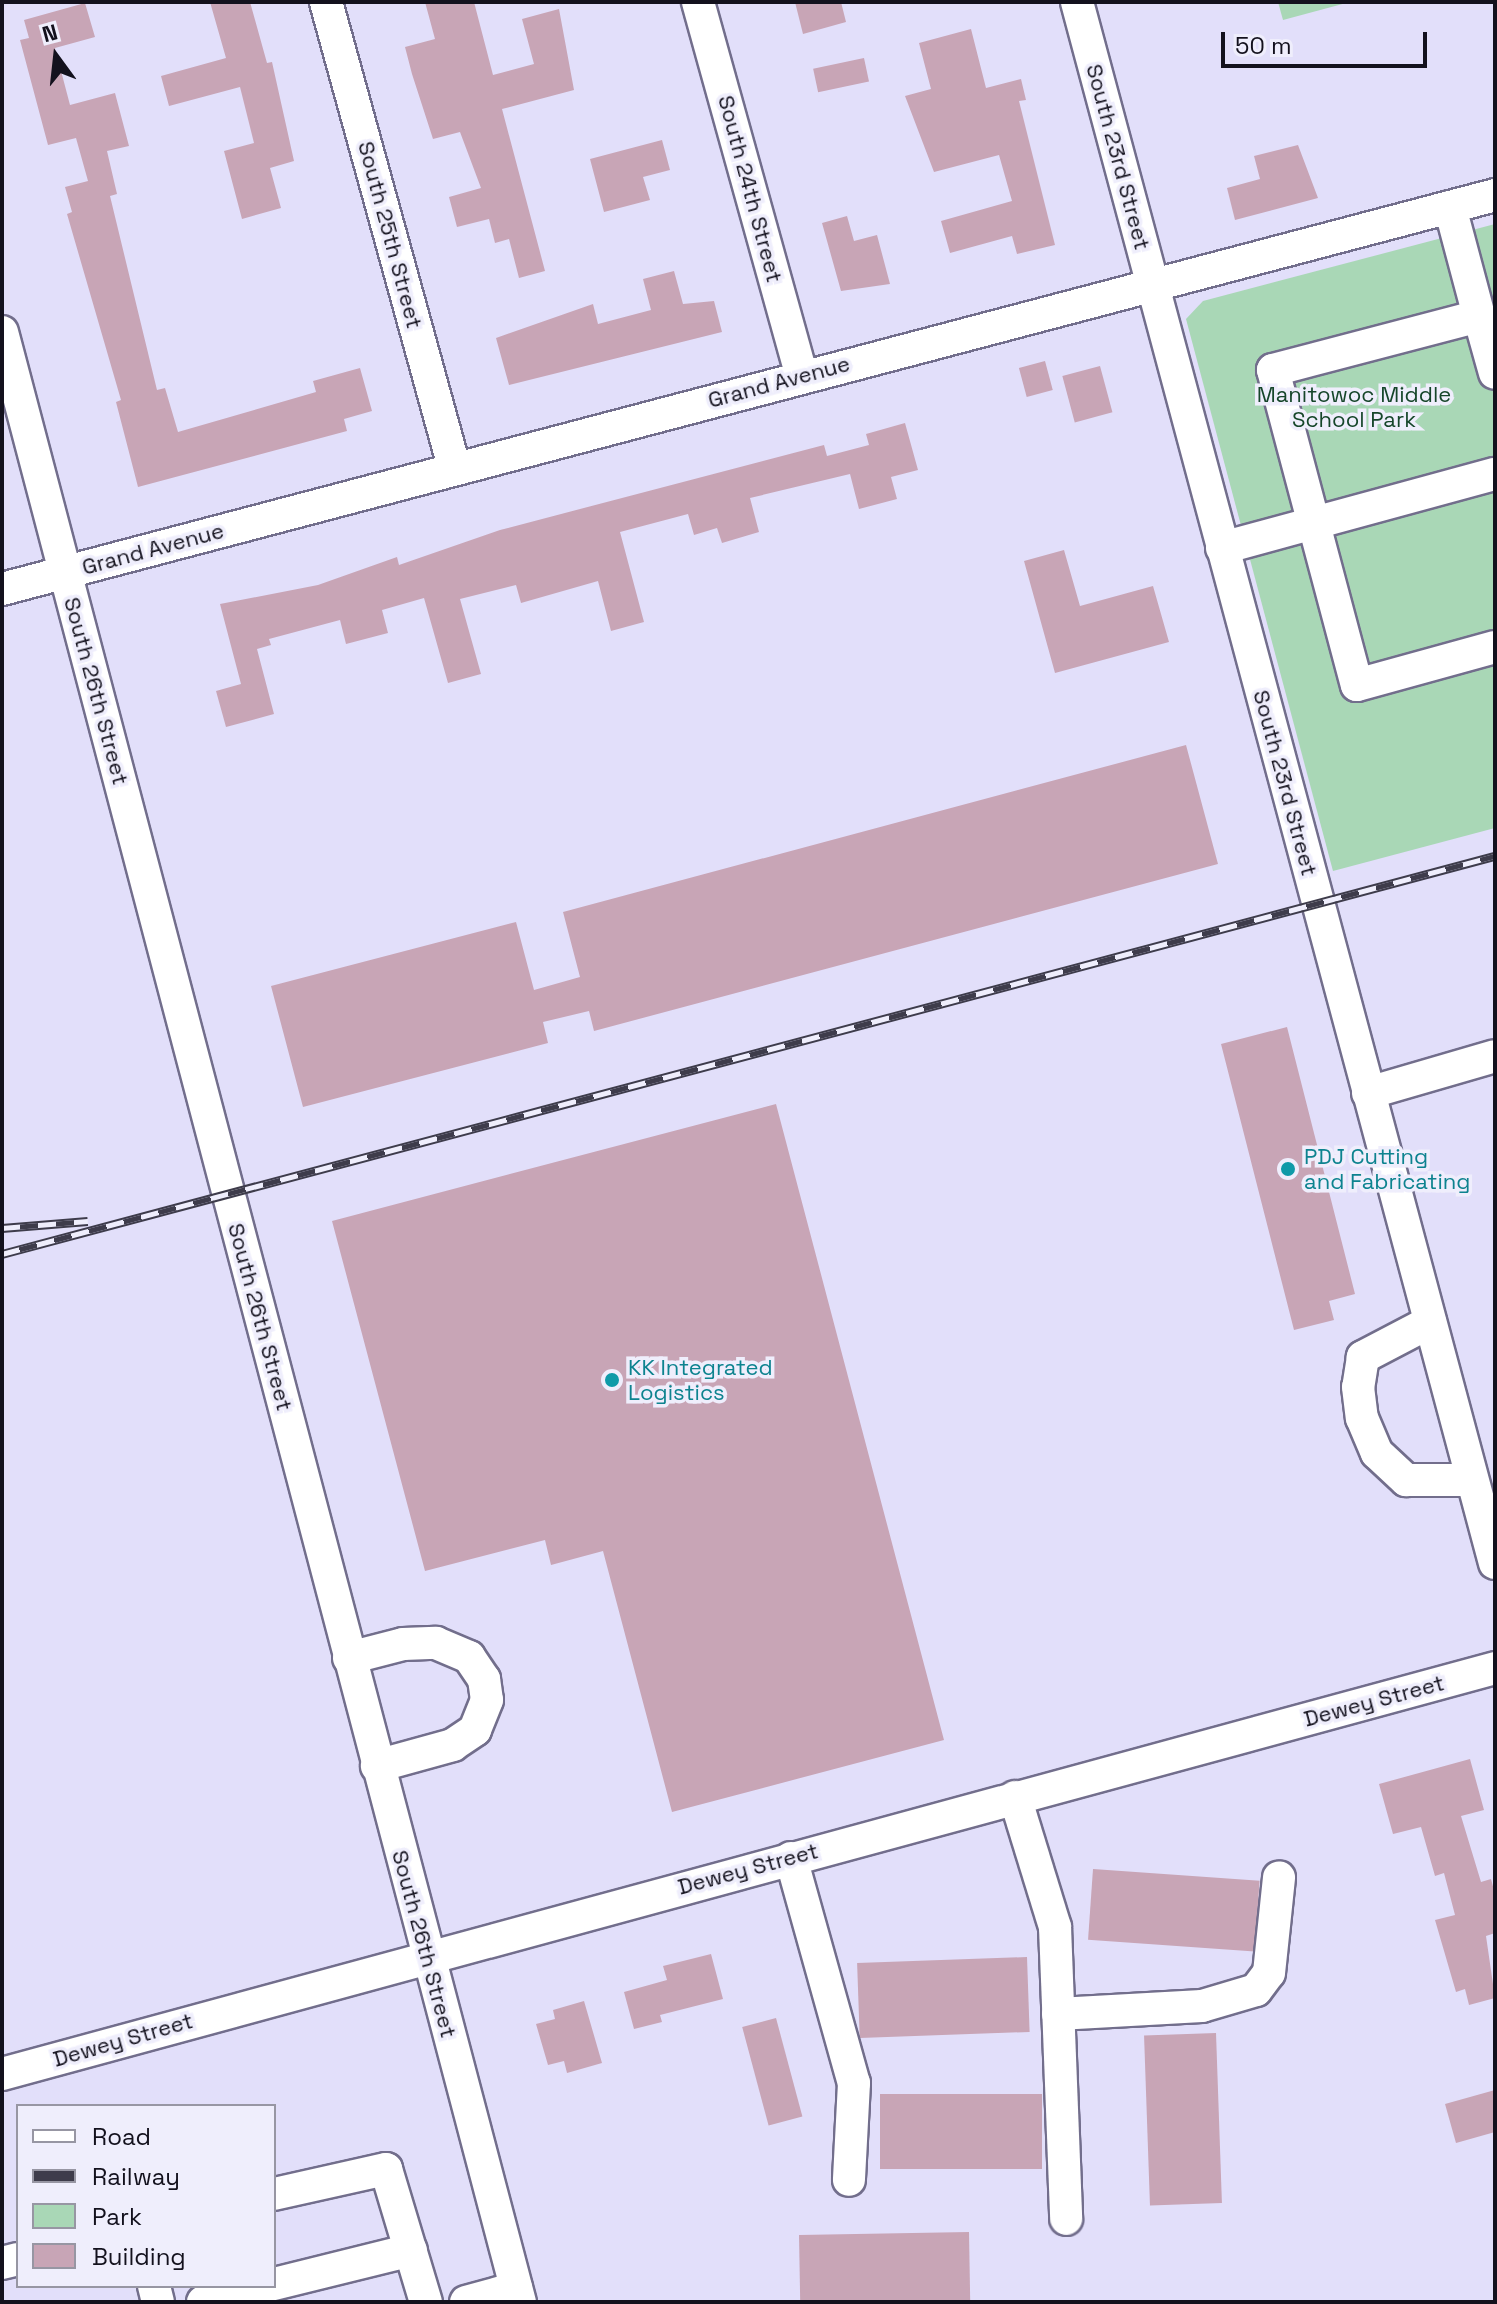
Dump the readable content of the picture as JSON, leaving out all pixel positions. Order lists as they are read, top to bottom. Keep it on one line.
{"streets":{"street":["South 23rd Street","South 24th Street","South 25th Street","Grand Avenue","South 26th Street","Dewey Street"]},"crossings":[["South 23rd Street","Grand Avenue"],["South 24th Street","Grand Avenue"],["South 25th Street","Grand Avenue"],["Grand Avenue","South 26th Street"],["South 26th Street","Dewey Street"]],"parks":["Manitowoc Middle School Park"],"places":["PDJ Cutting and Fabricating","KK Integrated Logistics"],"legend":["Road","Railway","Park","Building"],"scale_bar":"50 m","north":"top"}
